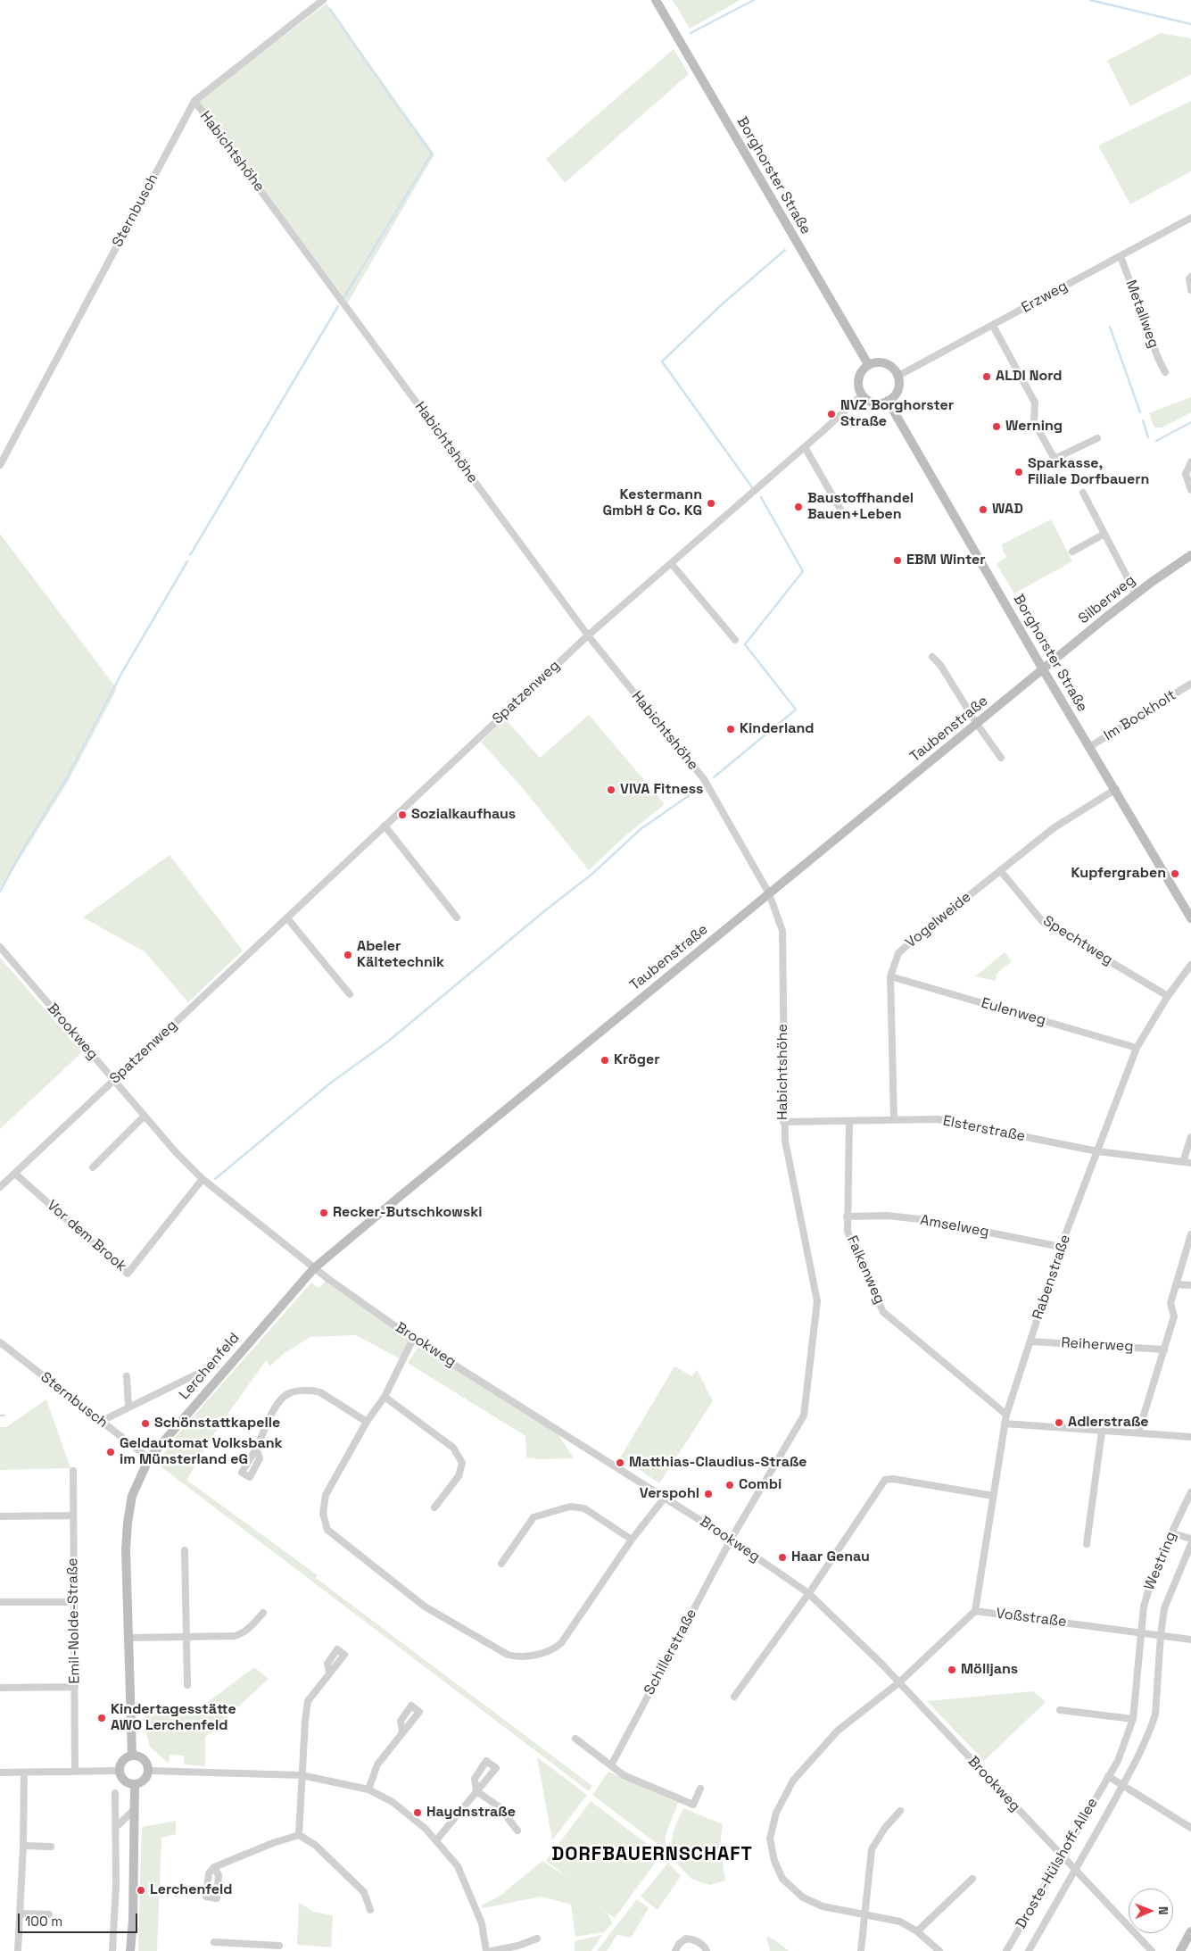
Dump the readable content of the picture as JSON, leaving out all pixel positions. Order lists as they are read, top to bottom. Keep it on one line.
{"streets":{"street":["Habichtshöhe","Borghorster Straße","Sternbusch","Erzweg","Metallweg","Silberweg","Spatzenweg","Im Bockholt","Taubenstraße","Vogelweide","Spechtweg","Eulenweg","Brookweg","Elsterstraße","Amselweg","Vor dem Brook","Falkenweg","Rabenstraße","Reiherweg","Lerchenfeld","Westring","Voßstraße","Emil-Nolde-Straße","Schillerstraße","Droste-Hülshoff-Allee"]},"crossings":[["Habichtshöhe","Sternbusch"],["Habichtshöhe","Spatzenweg"],["Habichtshöhe","Taubenstraße"],["Habichtshöhe","Brookweg"],["Habichtshöhe","Elsterstraße"],["Habichtshöhe","Schillerstraße"],["Borghorster Straße","Erzweg"],["Borghorster Straße","Silberweg"],["Borghorster Straße","Spatzenweg"],["Borghorster Straße","Im Bockholt"],["Borghorster Straße","Taubenstraße"],["Borghorster Straße","Vogelweide"],["Sternbusch","Lerchenfeld"],["Erzweg","Metallweg"],["Erzweg","Spatzenweg"],["Silberweg","Taubenstraße"],["Spatzenweg","Brookweg"],["Spatzenweg","Vor dem Brook"],["Taubenstraße","Brookweg"],["Taubenstraße","Lerchenfeld"],["Vogelweide","Spechtweg"],["Vogelweide","Eulenweg"],["Vogelweide","Elsterstraße"],["Spechtweg","Rabenstraße"],["Eulenweg","Rabenstraße"],["Brookweg","Vor dem Brook"],["Brookweg","Lerchenfeld"],["Brookweg","Voßstraße"],["Brookweg","Schillerstraße"],["Brookweg","Droste-Hülshoff-Allee"],["Elsterstraße","Falkenweg"],["Elsterstraße","Rabenstraße"],["Amselweg","Falkenweg"],["Amselweg","Rabenstraße"],["Falkenweg","Rabenstraße"],["Rabenstraße","Reiherweg"],["Rabenstraße","Voßstraße"],["Westring","Voßstraße"],["Westring","Droste-Hülshoff-Allee"],["Voßstraße","Droste-Hülshoff-Allee"]],"districts":["DORFBAUERNSCHAFT"],"places":["ALDI Nord","NVZ Borghorster Straße","Werning","Sparkasse, Filiale Dorfbauern","Kestermann GmbH & Co. KG","Baustoffhandel Bauen+Leben","WAD","EBM Winter","Kinderland","VIVA Fitness","Sozialkaufhaus","Kupfergraben","Abeler Kältetechnik","Kröger","Recker-Butschkowski","Adlerstraße","Schönstattkapelle","Geldautomat Volksbank im Münsterland eG","Matthias-Claudius-Straße","Combi","Verspohl","Haar Genau","Mölljans","Kindertagesstätte AWO Lerchenfeld","Haydnstraße","Lerchenfeld"],"scale_bar":"100 m","north":"right"}
